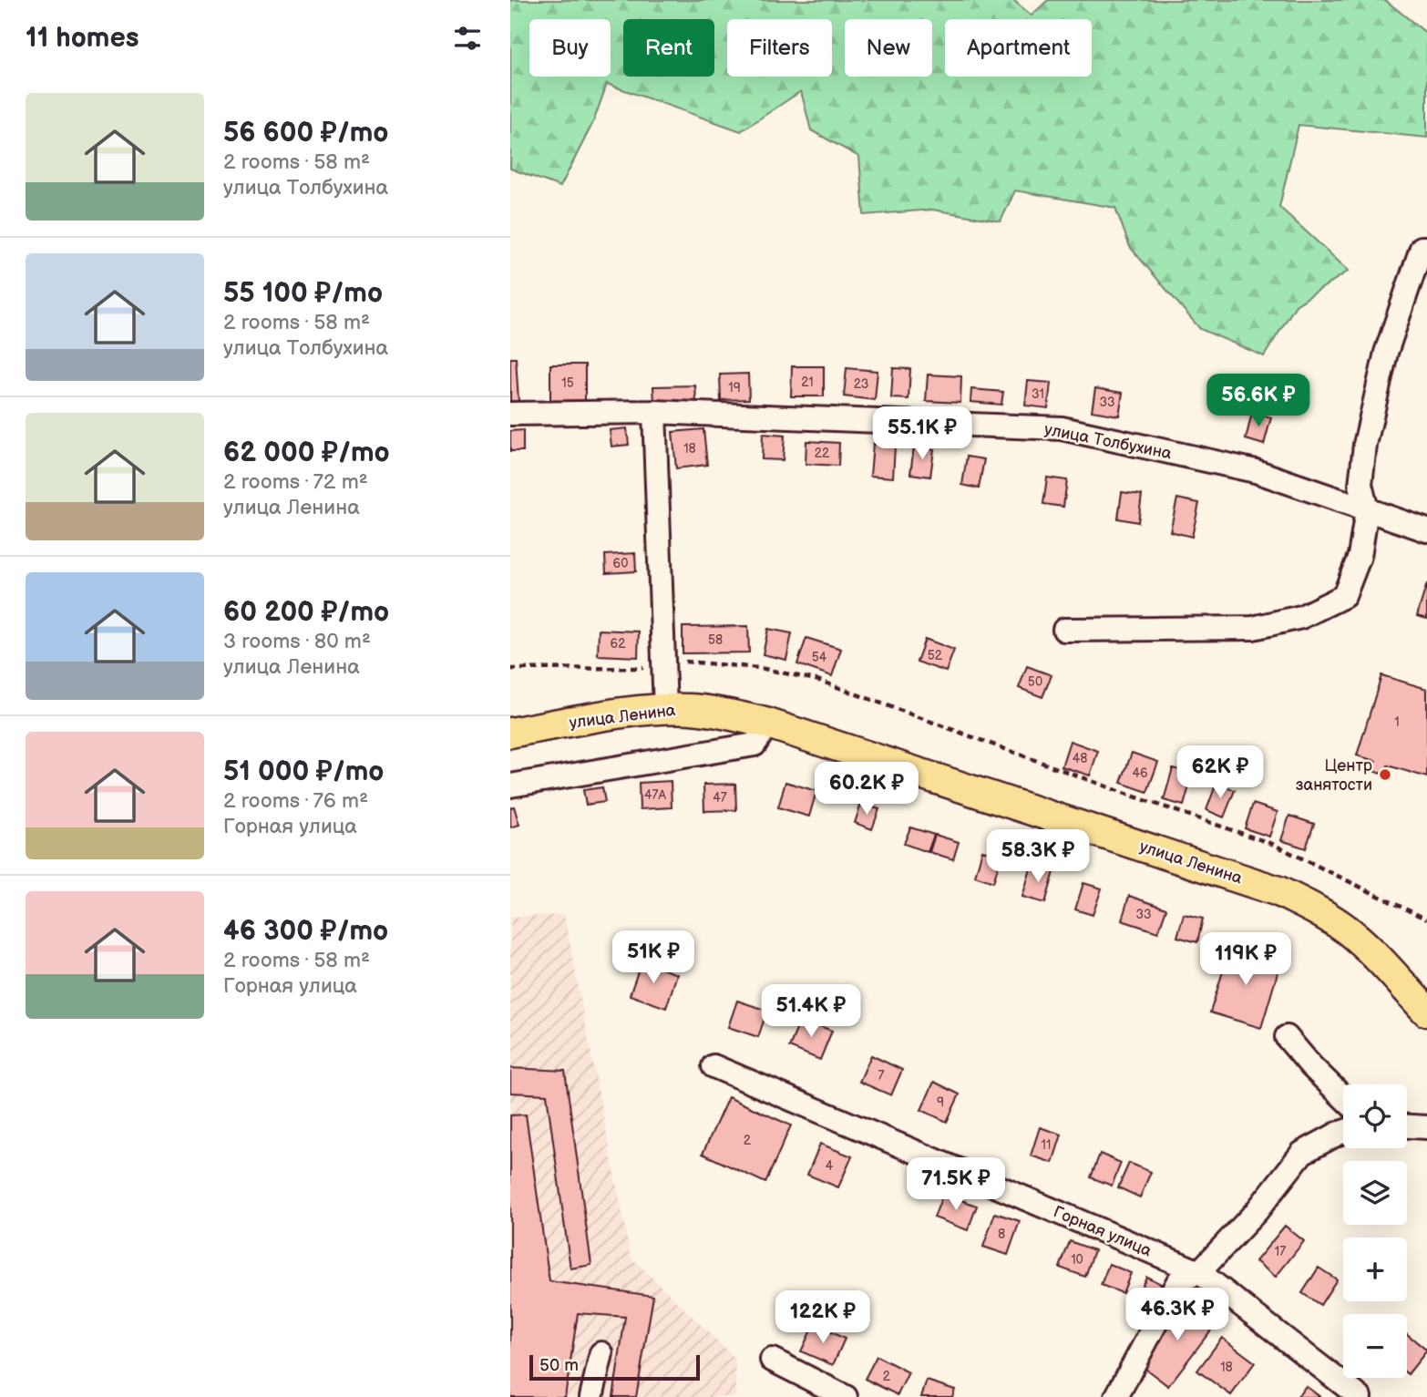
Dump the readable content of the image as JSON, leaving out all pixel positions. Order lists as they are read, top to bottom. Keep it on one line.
{"streets":{"main road":["улица Ленина"],"street":["улица Толбухина","Горная улица"]},"places":["Центр занятости"],"house_numbers":["21","15","23","19","31","33","18","22","60","58","62","52","54","50","1","48","46","47А","47","33","7","9","2","11","4","8","17","10","18","2"],"scale_bar":"50 m","page":{"heading":"11 homes","chip":["Buy","Rent","Filters","New","Apartment"],"list":[{"name":"56 600 ₽/mo","note":"2 rooms · 58 m² · улица Толбухина"},{"name":"55 100 ₽/mo","note":"2 rooms · 58 m² · улица Толбухина"},{"name":"62 000 ₽/mo","note":"2 rooms · 72 m² · улица Ленина"},{"name":"60 200 ₽/mo","note":"3 rooms · 80 m² · улица Ленина"},{"name":"51 000 ₽/mo","note":"2 rooms · 76 m² · Горная улица"},{"name":"46 300 ₽/mo","note":"2 rooms · 58 m² · Горная улица"}],"price":["56.6K ₽","55.1K ₽","62K ₽","60.2K ₽","58.3K ₽","51K ₽","119K ₽","51.4K ₽","71.5K ₽","46.3K ₽","122K ₽"],"map_buttons":["+","−"],"scale":"50 m"}}
